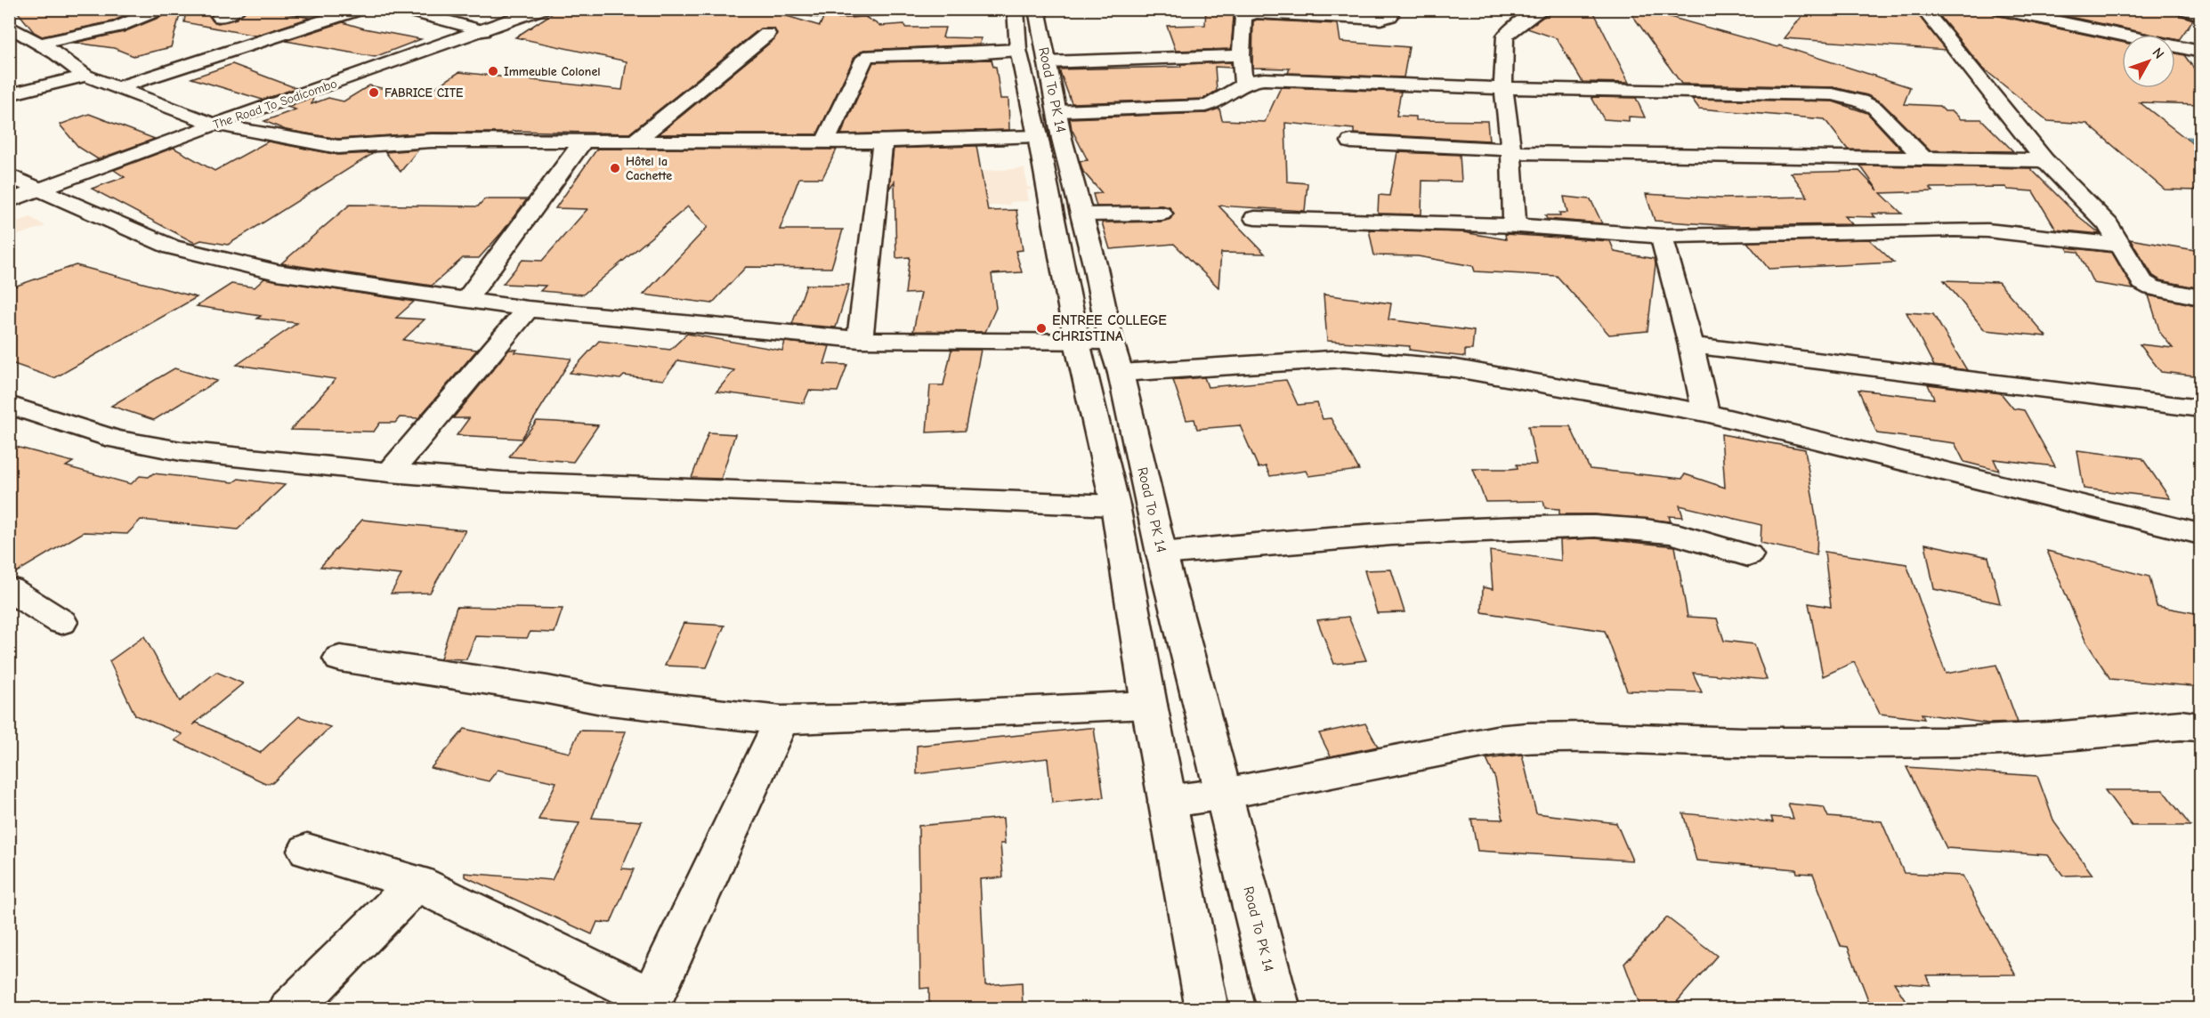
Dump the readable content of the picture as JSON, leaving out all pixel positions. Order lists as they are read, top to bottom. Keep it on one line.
{"streets":{"street":["Road To PK 14","The Road To Sodicombo"]},"places":["Immeuble Colonel","FABRICE CITE","Hôtel la Cachette","ENTREE COLLEGE CHRISTINA"],"north":"top right"}
